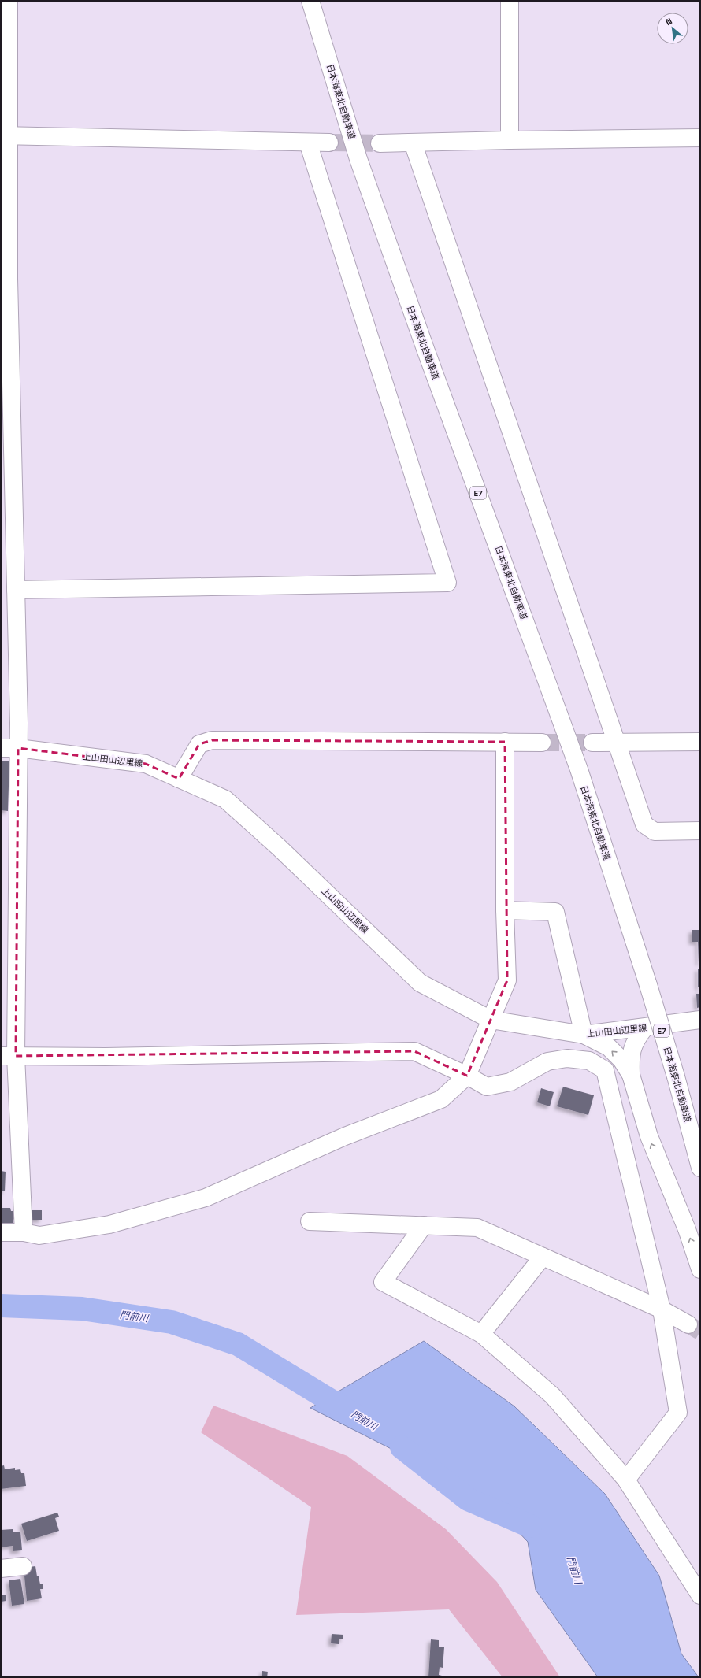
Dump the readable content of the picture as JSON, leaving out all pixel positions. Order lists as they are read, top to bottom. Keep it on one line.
{"streets":{"main road":["日本海東北自動車道","E7","上山田山辺里線"]},"water":["門前川"],"north":"top left"}
